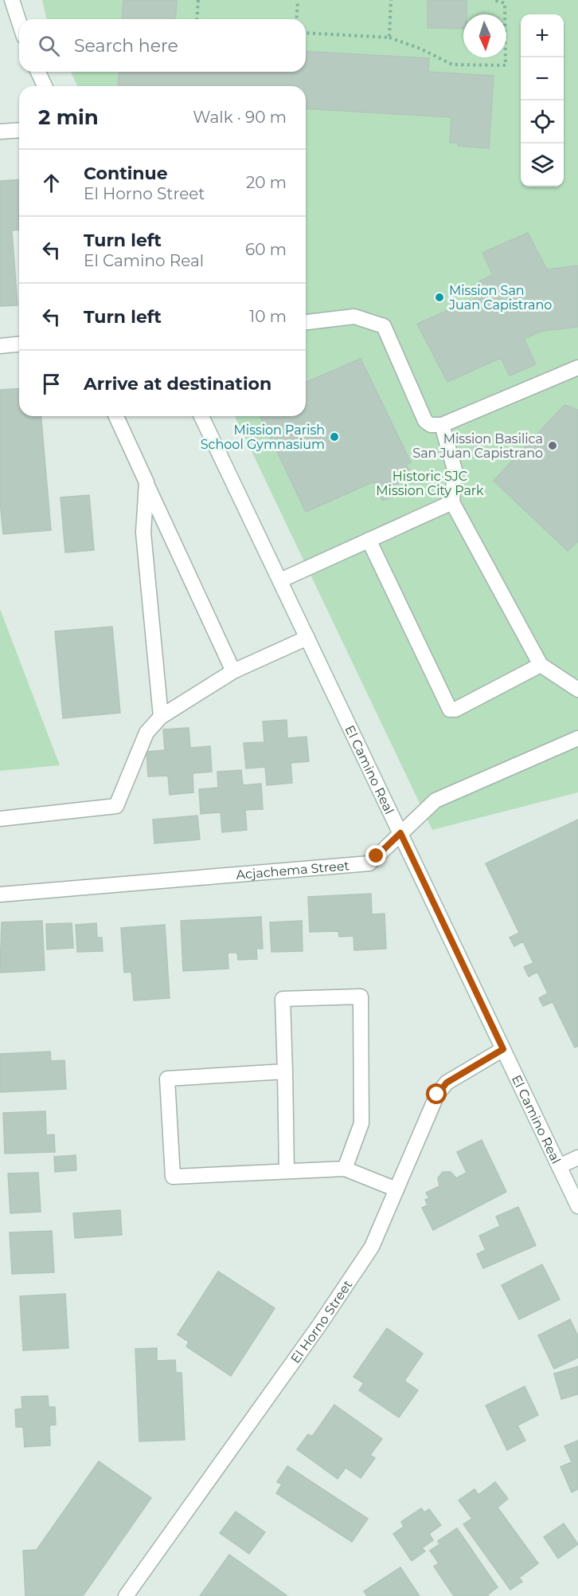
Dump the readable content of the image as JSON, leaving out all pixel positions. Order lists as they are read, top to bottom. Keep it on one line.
{"streets":{"street":["El Camino Real","Acjachema Street","El Horno Street"]},"crossings":[["El Camino Real","Acjachema Street"],["El Camino Real","El Horno Street"]],"parks":["Historic SJC Mission City Park"],"places":["Mission San Juan Capistrano","Mission Parish School Gymnasium","Mission Basilica San Juan Capistrano"],"north":"bottom","page":{"map_buttons":["+","−"],"search":"Search here","heading":["2 min","Walk · 90 m"],"list":[["Continue","El Horno Street","20 m"],["Turn left","El Camino Real","60 m"],["Turn left","10 m"],"Arrive at destination"]}}
